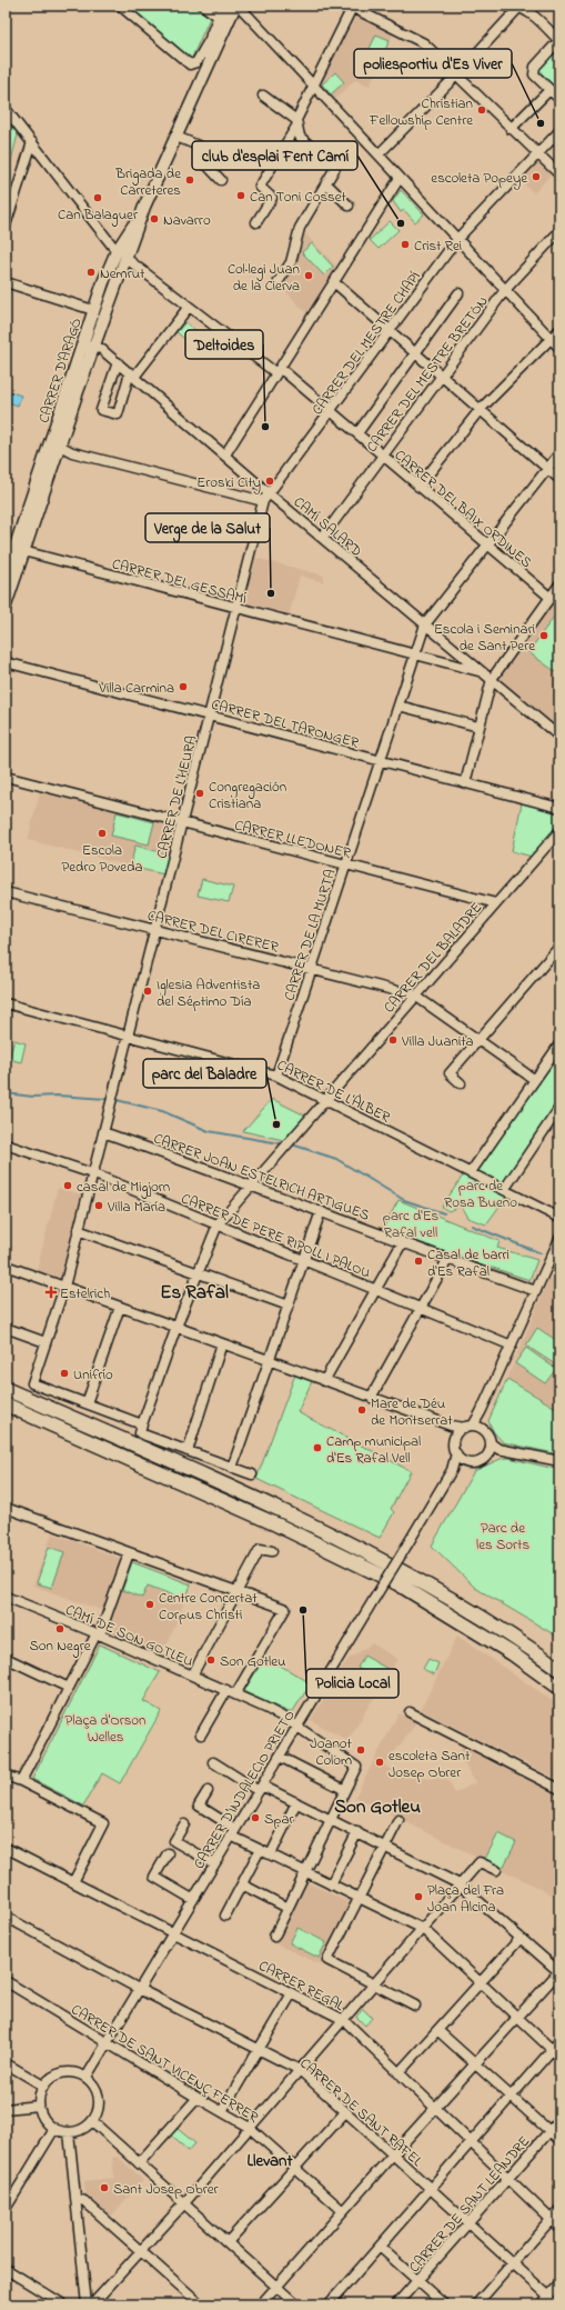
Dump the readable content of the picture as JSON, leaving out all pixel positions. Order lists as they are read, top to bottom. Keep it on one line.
{"streets":{"main road":["CARRER D'ARAGÓ"],"street":["CARRER DEL MESTRE CHAPÍ","CARRER DEL MESTRE BRETÓN","CARRER DEL BAIX ORDINES","CAMÍ SALARD","CARRER DEL GESSAMÍ","CARRER DEL TARONGER","CARRER DE L'HEURA","CARRER LLEDONER","CARRER DEL CIRERER","CARRER DE LA MURTA","CARRER DEL BALADRE","CARRER DE L'ÀLBER","CARRER JOAN ESTELRICH ARTIGUES","CARRER DE PERE RIPOLL I PALOU","CAMÍ DE SON GOTLEU","CARRER D'INDALECIO PRIETO","CARRER REGAL","CARRER DE SANT VICENÇ FERRER","CARRER DE SANT RAFEL","CARRER DE SANT LEANDRE"]},"crossings":[["CARRER DEL MESTRE CHAPÍ","CARRER DEL BAIX ORDINES"],["CARRER DEL MESTRE CHAPÍ","CAMÍ SALARD"],["CARRER DEL MESTRE CHAPÍ","CARRER DE L'HEURA"],["CARRER D'ARAGÓ","CARRER DEL BAIX ORDINES"],["CARRER D'ARAGÓ","CAMÍ SALARD"],["CARRER D'ARAGÓ","CARRER DEL GESSAMÍ"],["CARRER DEL MESTRE BRETÓN","CARRER DEL BAIX ORDINES"],["CARRER DEL MESTRE BRETÓN","CAMÍ SALARD"],["CAMÍ SALARD","CARRER DEL GESSAMÍ"],["CAMÍ SALARD","CARRER DE LA MURTA"],["CARRER DEL GESSAMÍ","CARRER DE L'HEURA"],["CARRER DEL GESSAMÍ","CARRER DE LA MURTA"],["CARRER DEL TARONGER","CARRER DE L'HEURA"],["CARRER DEL TARONGER","CARRER DE LA MURTA"],["CARRER DE L'HEURA","CARRER LLEDONER"],["CARRER DE L'HEURA","CARRER DEL CIRERER"],["CARRER DE L'HEURA","CARRER DE L'ÀLBER"],["CARRER DE L'HEURA","CARRER JOAN ESTELRICH ARTIGUES"],["CARRER DE L'HEURA","CARRER DE PERE RIPOLL I PALOU"],["CARRER LLEDONER","CARRER DE LA MURTA"],["CARRER LLEDONER","CARRER DEL BALADRE"],["CARRER DEL CIRERER","CARRER DE LA MURTA"],["CARRER DEL CIRERER","CARRER DEL BALADRE"],["CARRER DE LA MURTA","CARRER DE L'ÀLBER"],["CARRER DEL BALADRE","CARRER DE L'ÀLBER"],["CAMÍ DE SON GOTLEU","CARRER D'INDALECIO PRIETO"],["CARRER D'INDALECIO PRIETO","CARRER REGAL"],["CARRER D'INDALECIO PRIETO","CARRER DE SANT VICENÇ FERRER"],["CARRER D'INDALECIO PRIETO","CARRER DE SANT RAFEL"],["CARRER REGAL","CARRER DE SANT LEANDRE"],["CARRER DE SANT RAFEL","CARRER DE SANT LEANDRE"]],"districts":["Es Rafal","Son Gotleu","Llevant"],"parks":["parc de Rosa Bueno","parc d'Es Rafal vell","Parc de les Sorts","Plaça d'Orson Welles"],"places":{"other":["Christian Fellowship Centre","poliesportiu d'Es Viver","escoleta Popeye","Brigada de Carreteres","Can Toni Cosset","Can Balaguer","Navarro","club d'esplai Fent Camí","Crist Rei","Nemrut","Col·legi Juan de la Cierva","Deltoides","Eroski City","Verge de la Salut","Escola i Seminari de Sant Pere","Villa Carmina","Congregación Cristiana","Escola Pedro Poveda","Iglesia Adventista del Séptimo Día","Villa Juanita","parc del Baladre","casal de Migjorn","Villa María","Casal de barri d'Es Rafal","Unifrío","Mare de Déu de Montserrat","Camp municipal d'Es Rafal Vell","Centre Concertat Corpus Christi","Policia Local","Son Negre","Son Gotleu","Joanot Colom","escoleta Sant Josep Obrer","Spar","Plaça del Fra Joan Alcina","Sant Josep Obrer"],"health":["Estelrich"]}}
